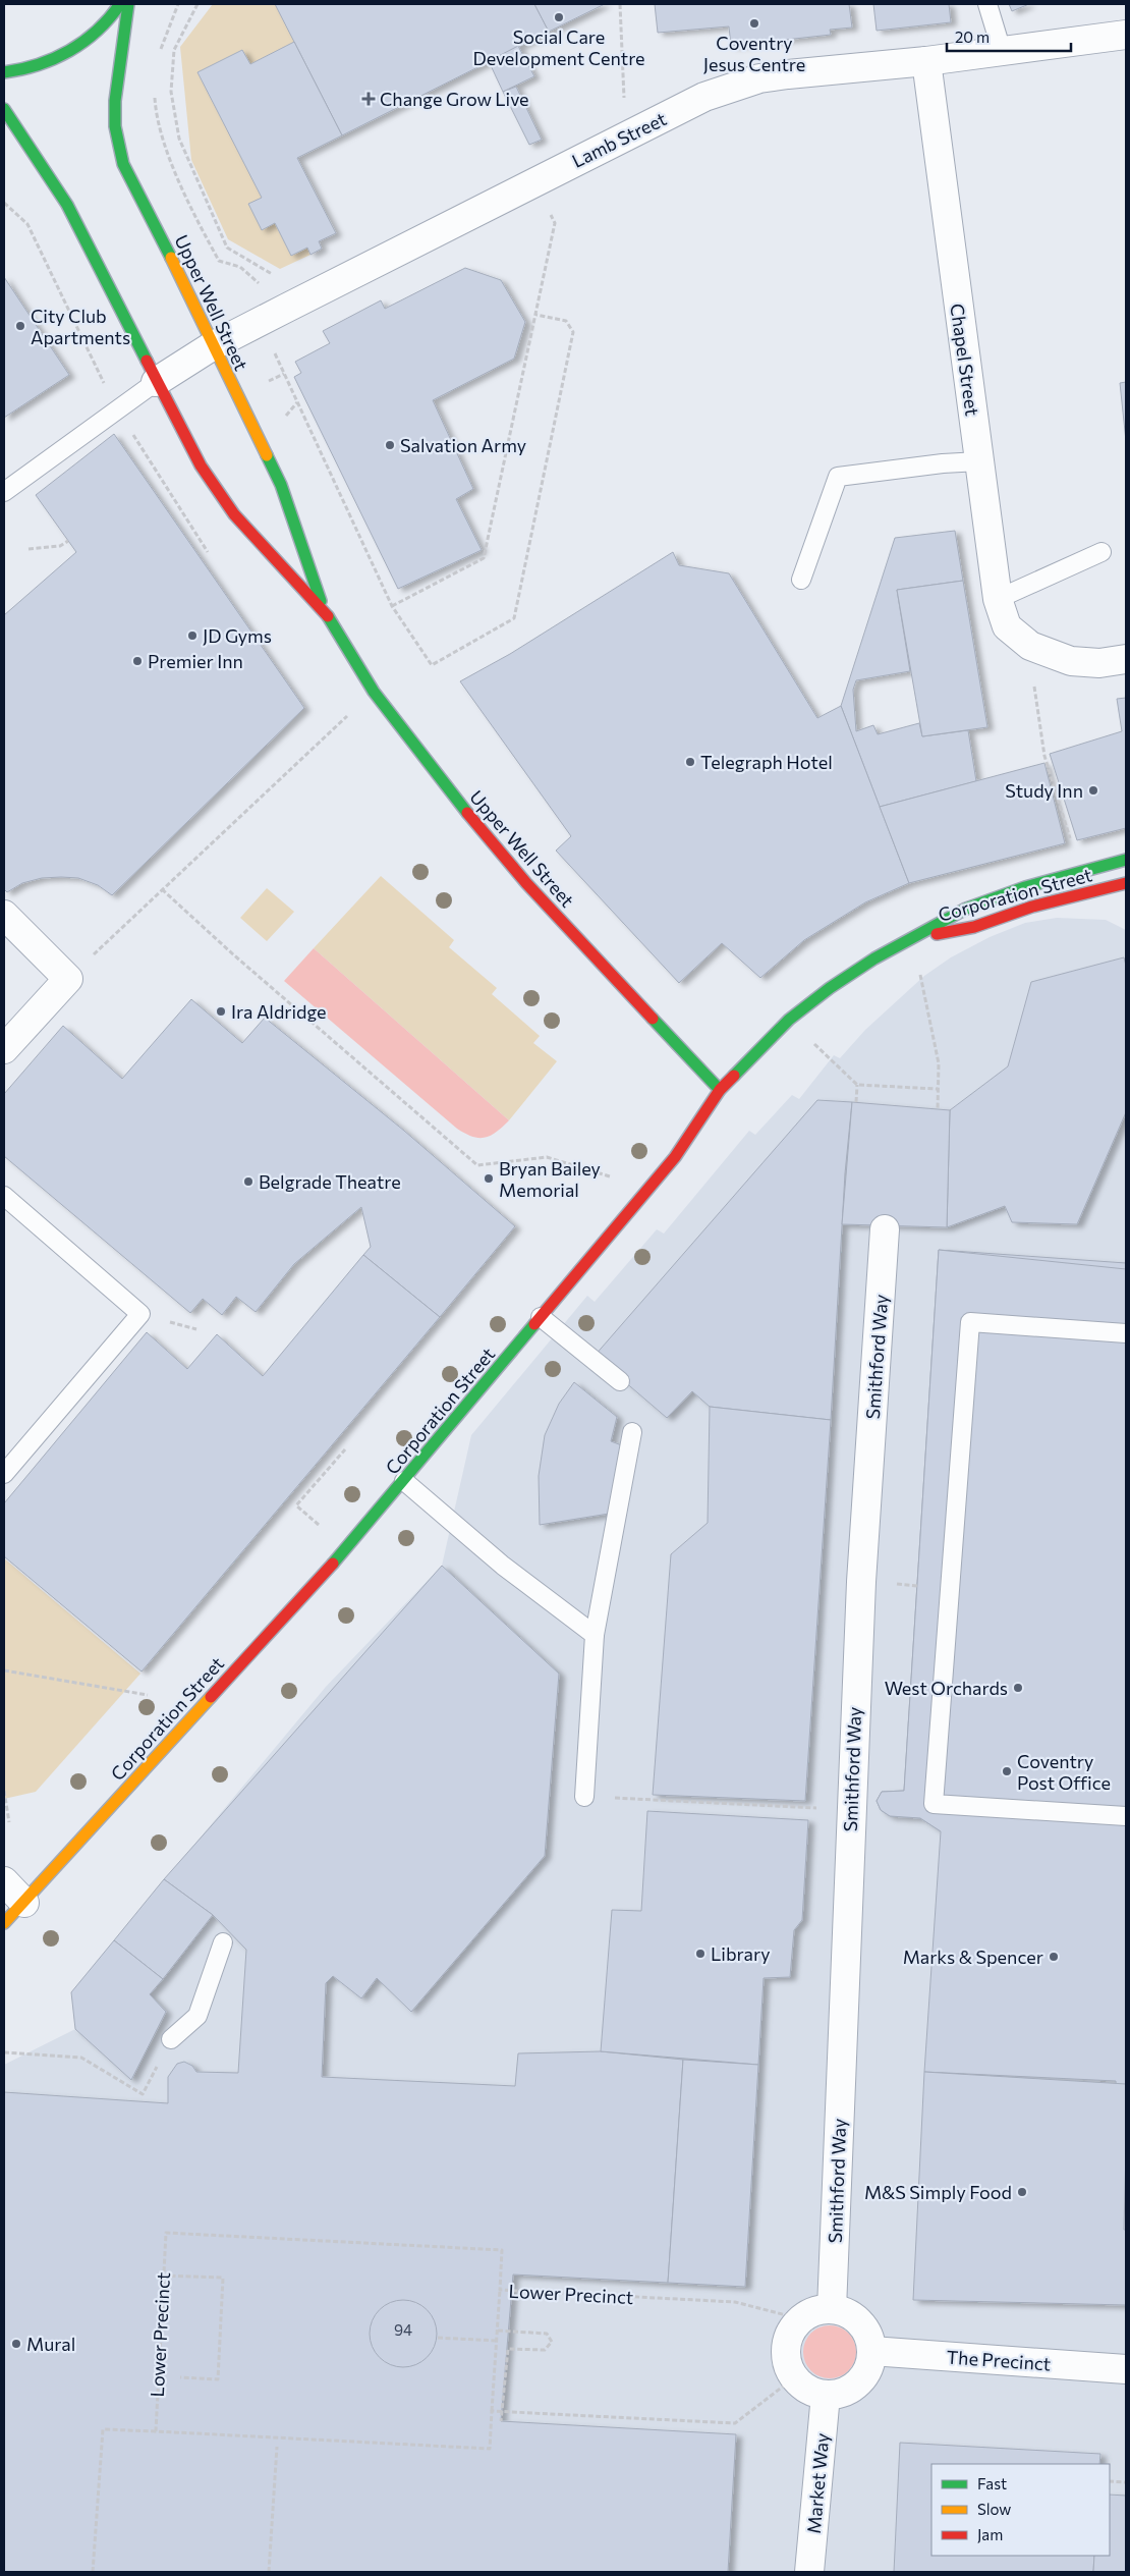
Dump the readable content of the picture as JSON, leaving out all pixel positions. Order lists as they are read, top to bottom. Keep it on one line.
{"streets":{"street":["Lamb Street","Upper Well Street","Chapel Street","Corporation Street","Smithford Way","The Precinct","Market Way"],"path":["Lower Precinct"]},"crossings":[["Lamb Street","Upper Well Street"],["Lamb Street","Chapel Street"],["Upper Well Street","Corporation Street"],["Smithford Way","Lower Precinct"],["Smithford Way","The Precinct"],["Smithford Way","Market Way"],["Lower Precinct","The Precinct"],["Lower Precinct","Market Way"],["The Precinct","Market Way"]],"places":{"other":["Social Care Development Centre","Coventry Jesus Centre","City Club Apartments","Salvation Army","JD Gyms","Premier Inn","Telegraph Hotel","Study Inn","Ira Aldridge","Bryan Bailey Memorial","Belgrade Theatre","West Orchards","Coventry Post Office","Library","Marks & Spencer","M&S Simply Food","Mural"],"health":["Change Grow Live"]},"house_numbers":["94"],"legend":["Fast","Slow","Jam"],"scale_bar":"20 m"}
